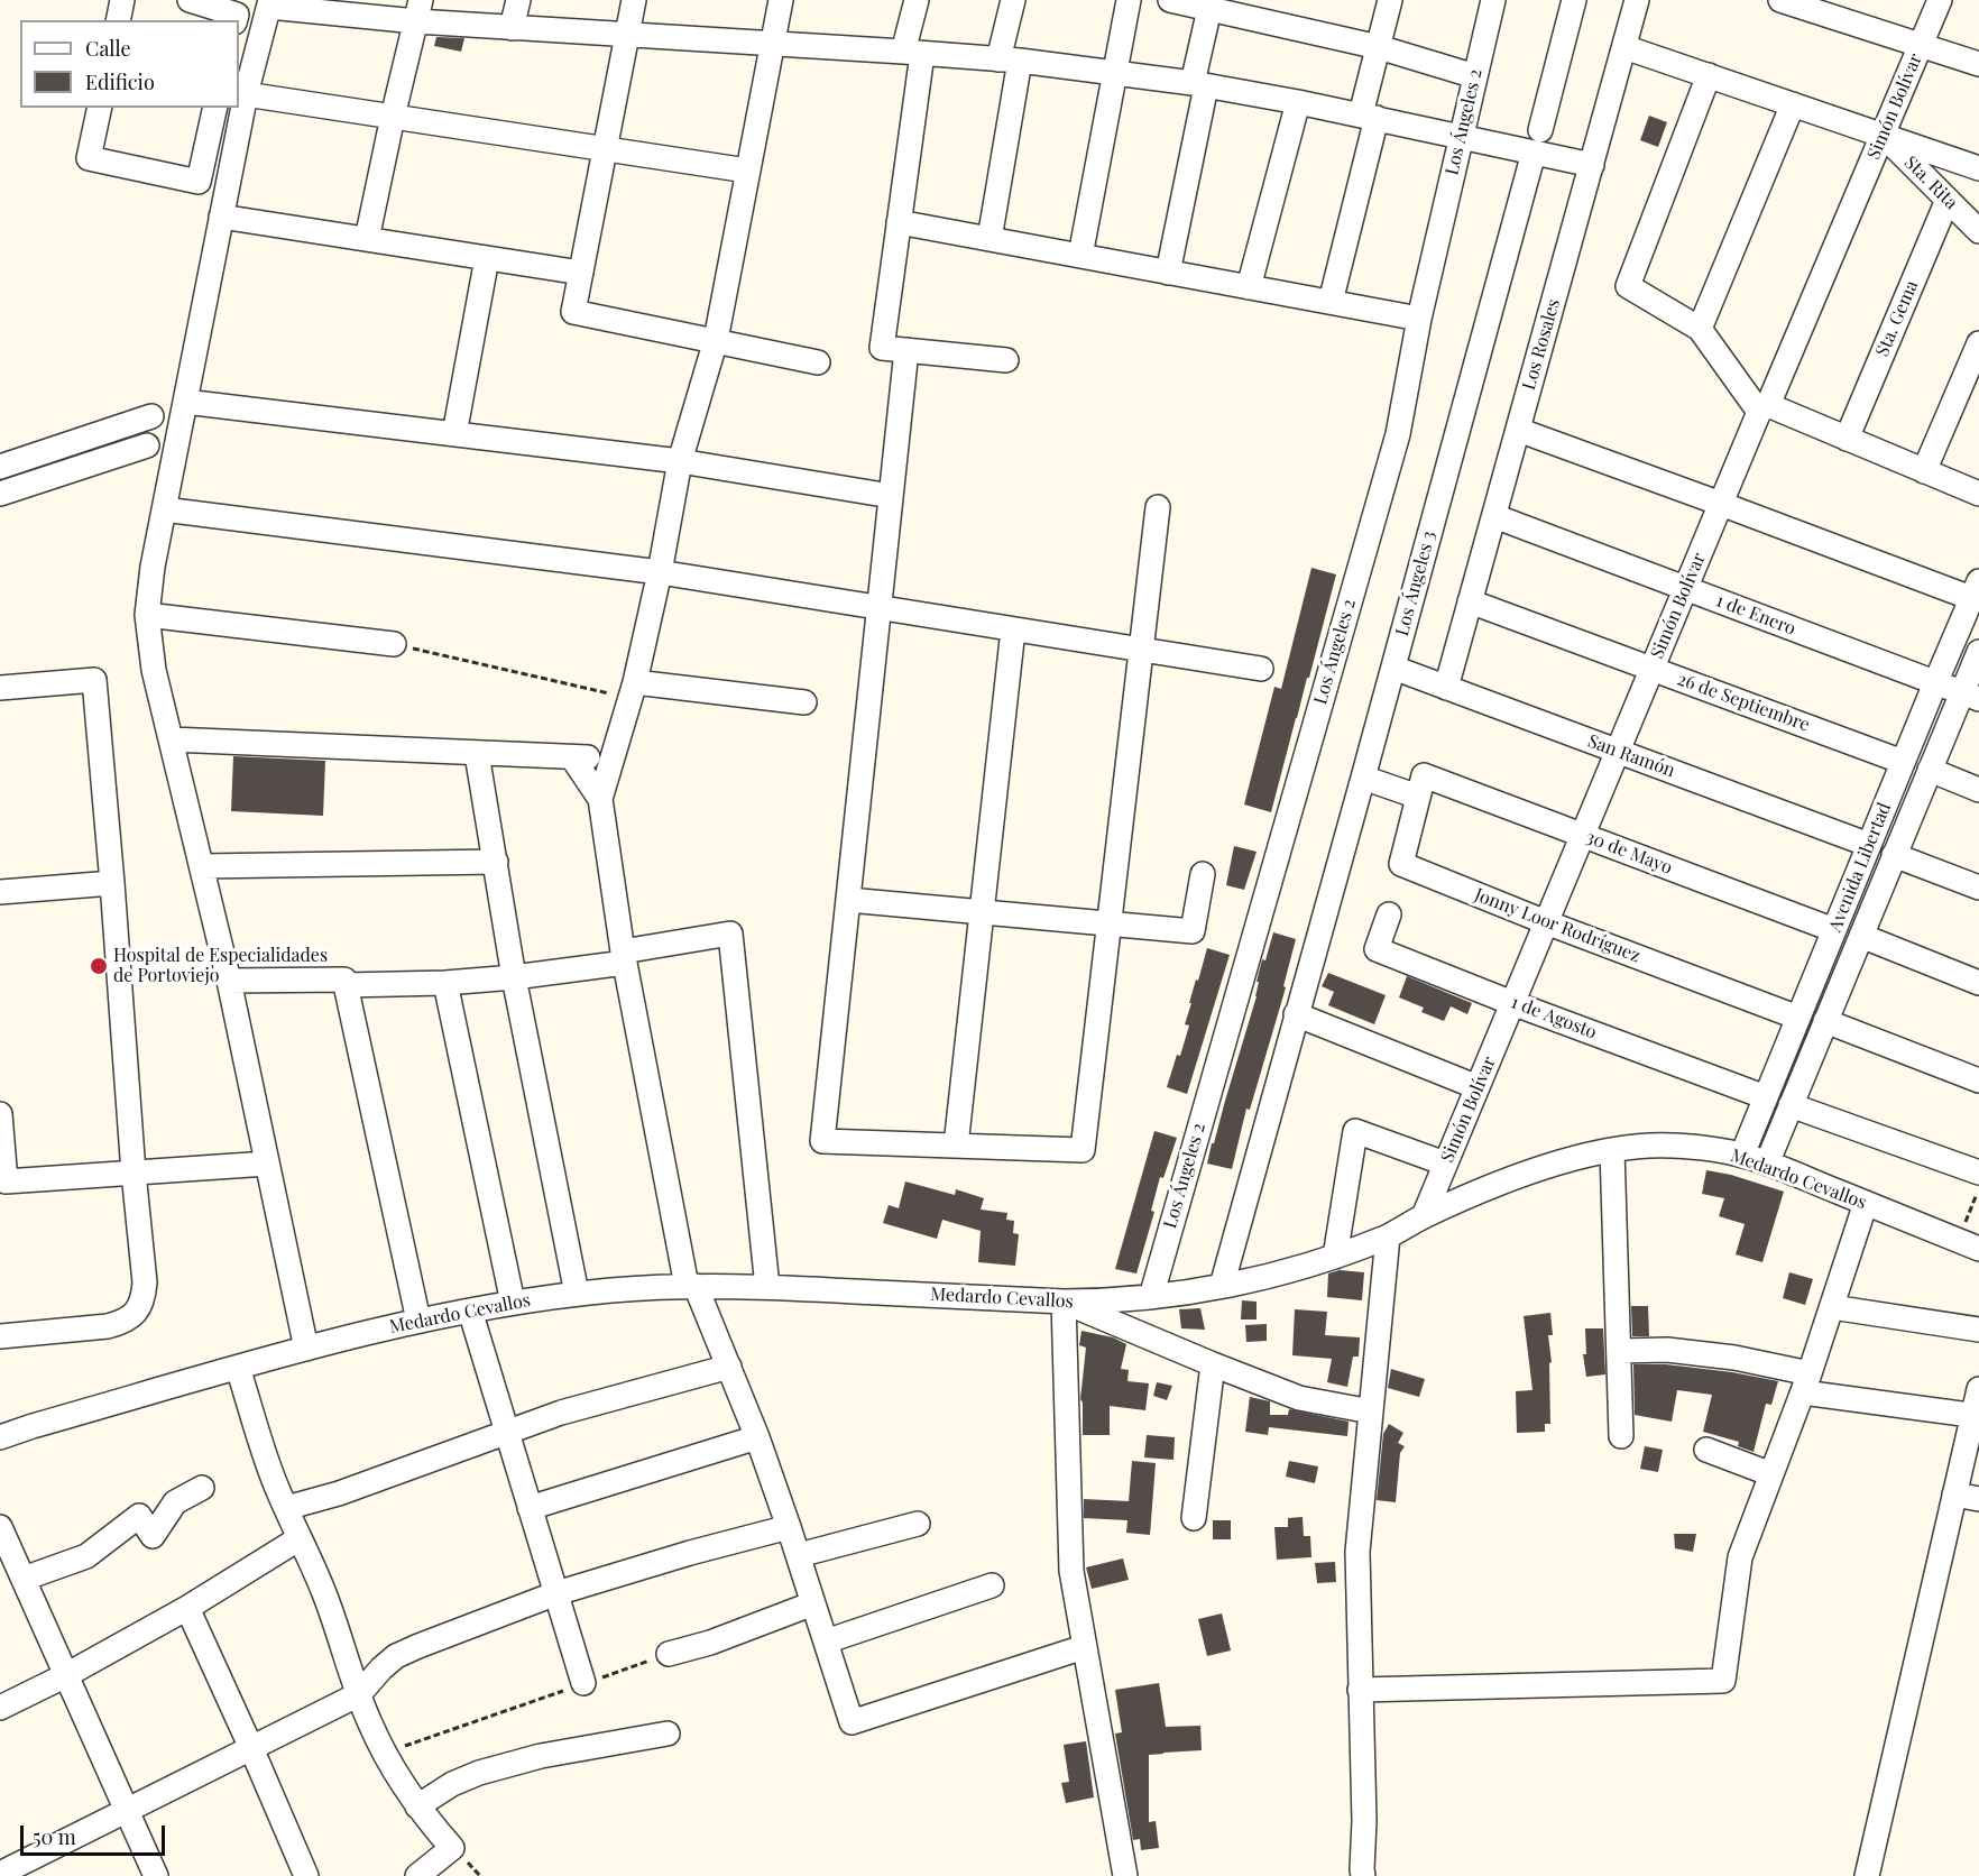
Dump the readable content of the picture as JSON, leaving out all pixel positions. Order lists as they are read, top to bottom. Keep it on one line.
{"streets":{"street":["Simón Bolívar","Los Ángeles 2","Sta. Rita","Sta. Gema","Los Rosales","Los Ángeles 3","1 de Enero","26 de Septiembre","San Ramón","30 de Mayo","Avenida Libertad","Jonny Loor Rodríguez","1 de Agosto","Medardo Cevallos"]},"crossings":[["Simón Bolívar","Sta. Rita"],["Simón Bolívar","1 de Enero"],["Simón Bolívar","26 de Septiembre"],["Simón Bolívar","San Ramón"],["Simón Bolívar","30 de Mayo"],["Simón Bolívar","Jonny Loor Rodríguez"],["Simón Bolívar","1 de Agosto"],["Simón Bolívar","Medardo Cevallos"],["Los Ángeles 2","Medardo Cevallos"],["Sta. Rita","Sta. Gema"],["Los Rosales","1 de Enero"],["Los Rosales","26 de Septiembre"],["Los Rosales","San Ramón"],["Los Ángeles 3","San Ramón"],["Los Ángeles 3","30 de Mayo"],["Los Ángeles 3","Medardo Cevallos"],["1 de Enero","Avenida Libertad"],["26 de Septiembre","Avenida Libertad"],["San Ramón","Avenida Libertad"],["30 de Mayo","Avenida Libertad"],["30 de Mayo","Jonny Loor Rodríguez"],["Avenida Libertad","Jonny Loor Rodríguez"],["Avenida Libertad","1 de Agosto"],["Avenida Libertad","Medardo Cevallos"]],"places":["Hospital de Especialidades de Portoviejo"],"legend":["Calle","Edificio"],"scale_bar":"50 m"}
